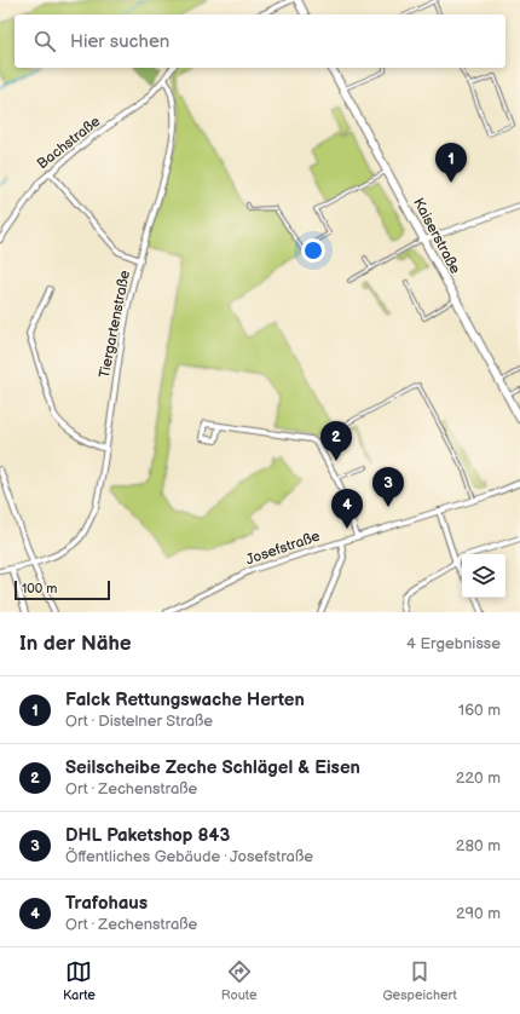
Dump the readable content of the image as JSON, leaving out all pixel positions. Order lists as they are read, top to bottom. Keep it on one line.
{"streets":{"main road":["Kaiserstraße"],"street":["Bachstraße","Tiergartenstraße","Josefstraße"]},"crossings":[["Bachstraße","Tiergartenstraße"]],"scale_bar":"100 m","page":{"search":"Hier suchen","pins":["1","2","3","4"],"scale":"100 m","heading":["In der Nähe","4 Ergebnisse"],"list":[{"mark":"1","name":"Falck Rettungswache Herten","note":"Ort · Distelner Straße","value":"160 m"},{"mark":"2","name":"Seilscheibe Zeche Schlägel & Eisen","note":"Ort · Zechenstraße","value":"220 m"},{"mark":"3","name":"DHL Paketshop 843","note":"Öffentliches Gebäude · Josefstraße","value":"280 m"},{"mark":"4","name":"Trafohaus","note":"Ort · Zechenstraße","value":"290 m"}],"nav":["Karte","Route","Gespeichert"]}}
